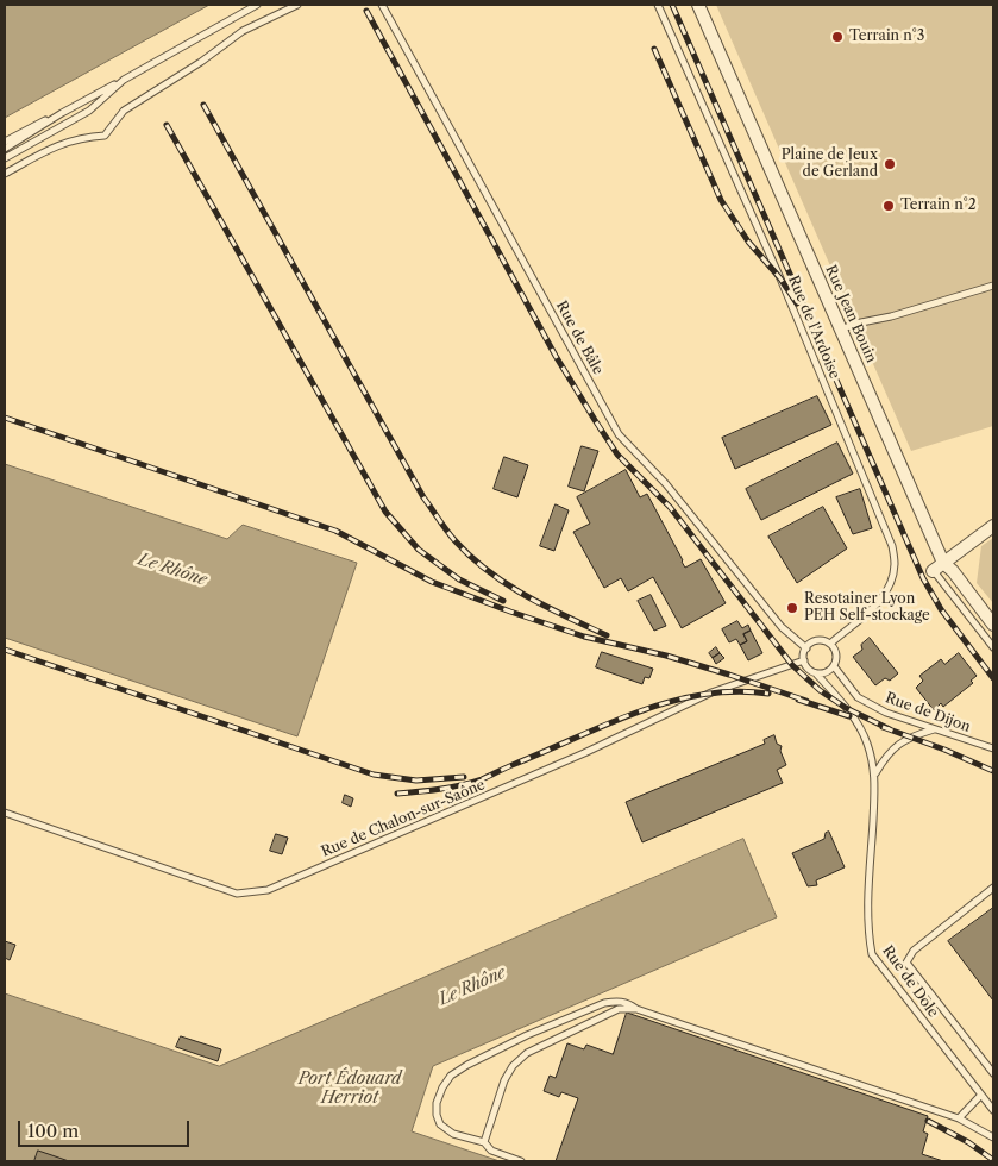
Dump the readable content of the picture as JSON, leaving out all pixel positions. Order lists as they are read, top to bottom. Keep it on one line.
{"streets":{"street":["Rue Jean Bouin"],"lane":["Rue de l'Ardoise","Rue de Bâle","Rue de Dijon","Rue de Chalon-sur-Saône","Rue de Dole"]},"crossings":[["Rue de l'Ardoise","Rue de Bâle"],["Rue de l'Ardoise","Rue de Dijon"],["Rue de l'Ardoise","Rue de Chalon-sur-Saône"],["Rue de l'Ardoise","Rue de Dole"],["Rue de Bâle","Rue de Dijon"],["Rue de Bâle","Rue de Chalon-sur-Saône"],["Rue de Bâle","Rue de Dole"],["Rue de Dijon","Rue de Chalon-sur-Saône"],["Rue de Dijon","Rue de Dole"],["Rue de Chalon-sur-Saône","Rue de Dole"]],"water":["Le Rhône","Port Édouard Herriot"],"places":["Terrain n°3","Plaine de Jeux de Gerland","Terrain n°2","Resotainer Lyon PEH Self-stockage"],"scale_bar":"100 m"}
